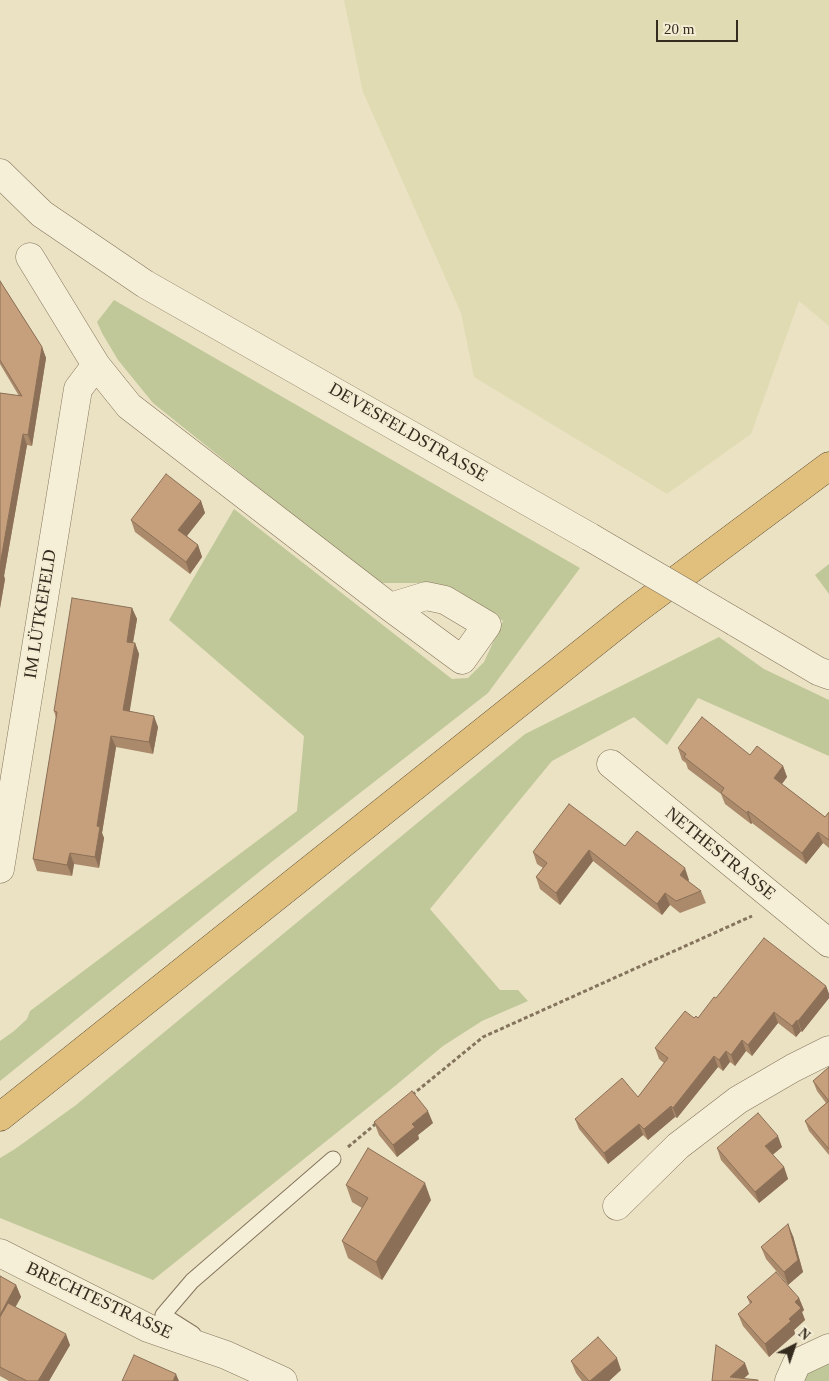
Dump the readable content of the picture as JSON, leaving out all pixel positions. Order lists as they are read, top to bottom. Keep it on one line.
{"streets":{"street":["DEVESFELDSTRASSE","IM LÜTKEFELD","NETHESTRASSE","BRECHTESTRASSE"]},"scale_bar":"20 m","north":"top right"}
